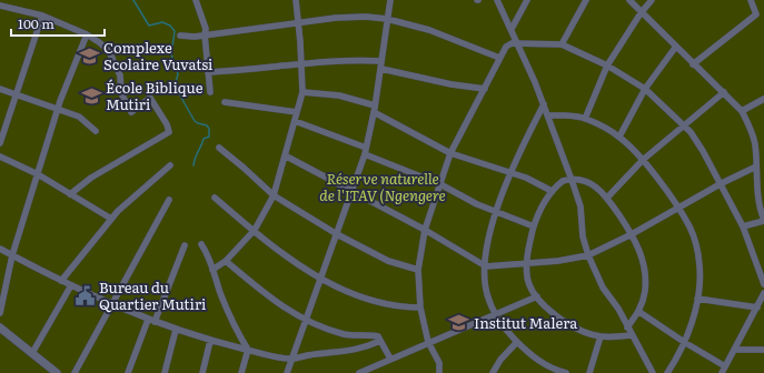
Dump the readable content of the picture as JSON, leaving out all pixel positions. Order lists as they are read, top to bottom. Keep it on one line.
{"parks":["Réserve naturelle de l'ITAV (Ngengere"],"places":{"school or university":["Complexe Scolaire Vuvatsi","École Biblique Mutiri","Institut Malera"],"public building":["Bureau du Quartier Mutiri"]},"scale_bar":"100 m"}
